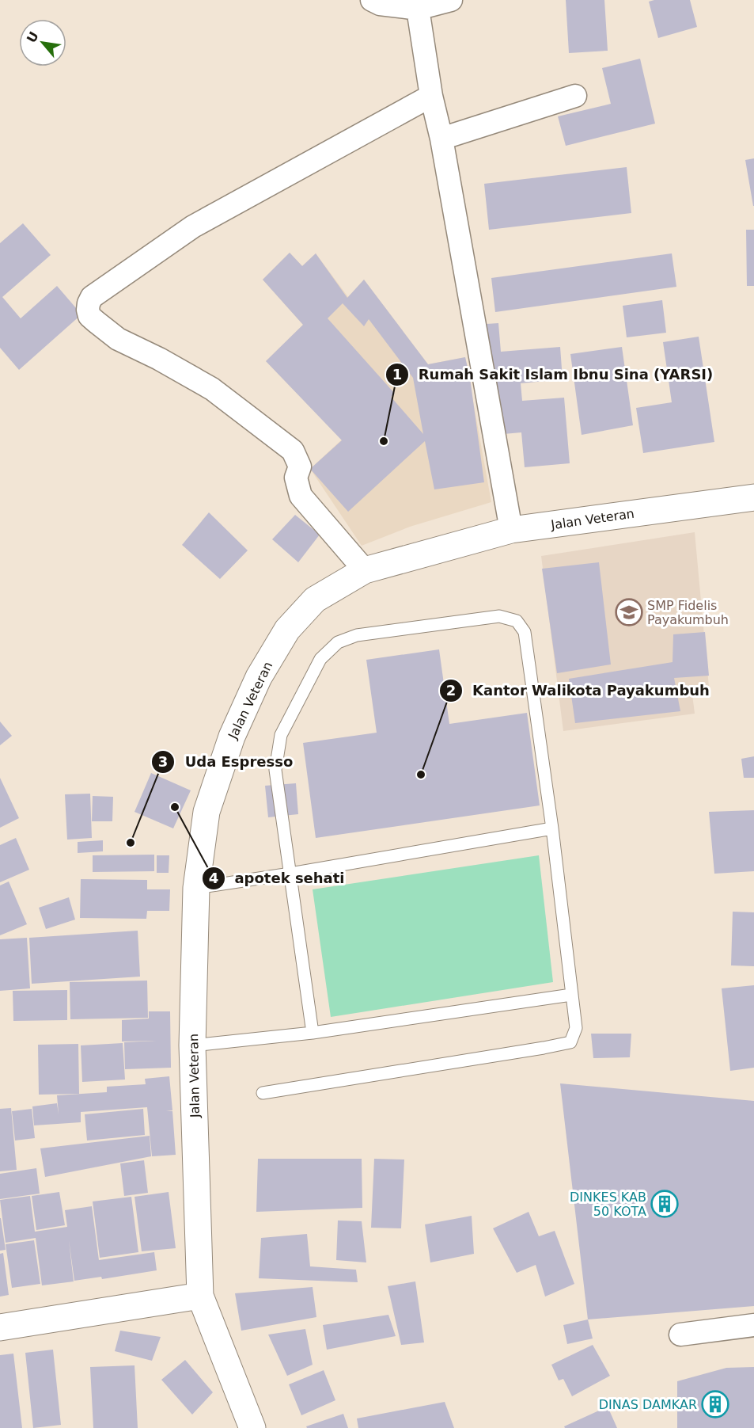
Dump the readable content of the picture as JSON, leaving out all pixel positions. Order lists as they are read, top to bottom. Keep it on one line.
{"streets":{"main road":["Jalan Veteran"]},"places":{"other":["Rumah Sakit Islam Ibnu Sina (YARSI)","Kantor Walikota Payakumbuh","apotek sehati","Uda Espresso"],"school or university":["SMP Fidelis Payakumbuh"],"building":["DINKES KAB 50 KOTA","DINAS DAMKAR"]},"north":"top left"}
